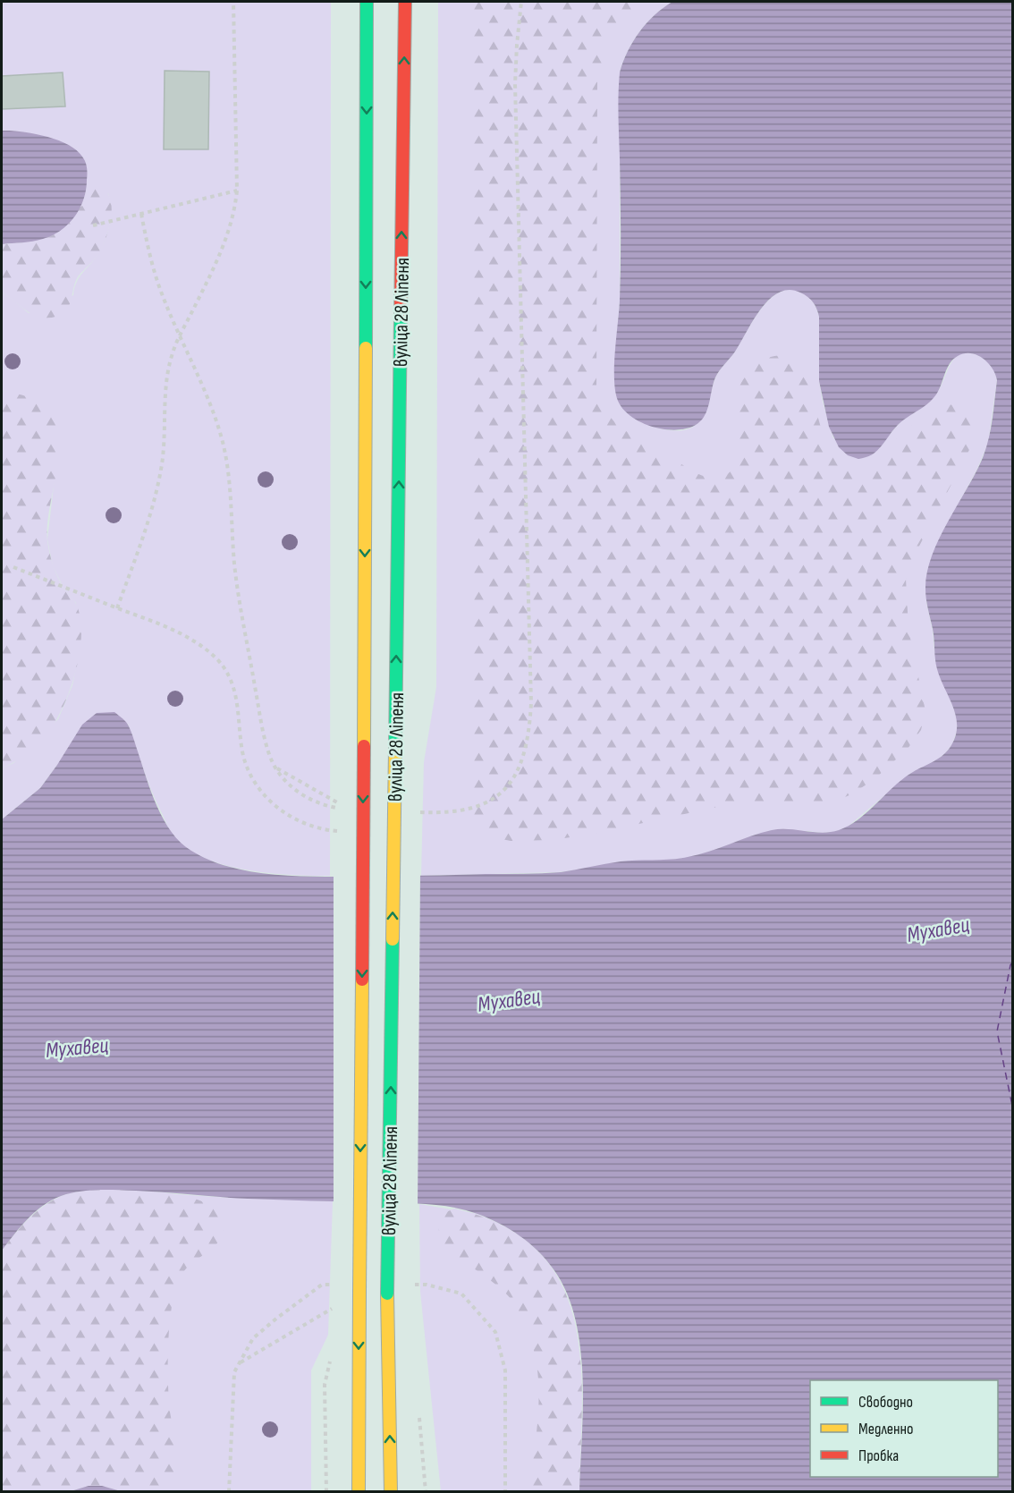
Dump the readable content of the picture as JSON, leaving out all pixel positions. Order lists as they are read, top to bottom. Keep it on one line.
{"streets":{"main road":["вуліца 28 Ліпеня"]},"water":["Мухавец"],"legend":["Свободно","Медленно","Пробка"]}
